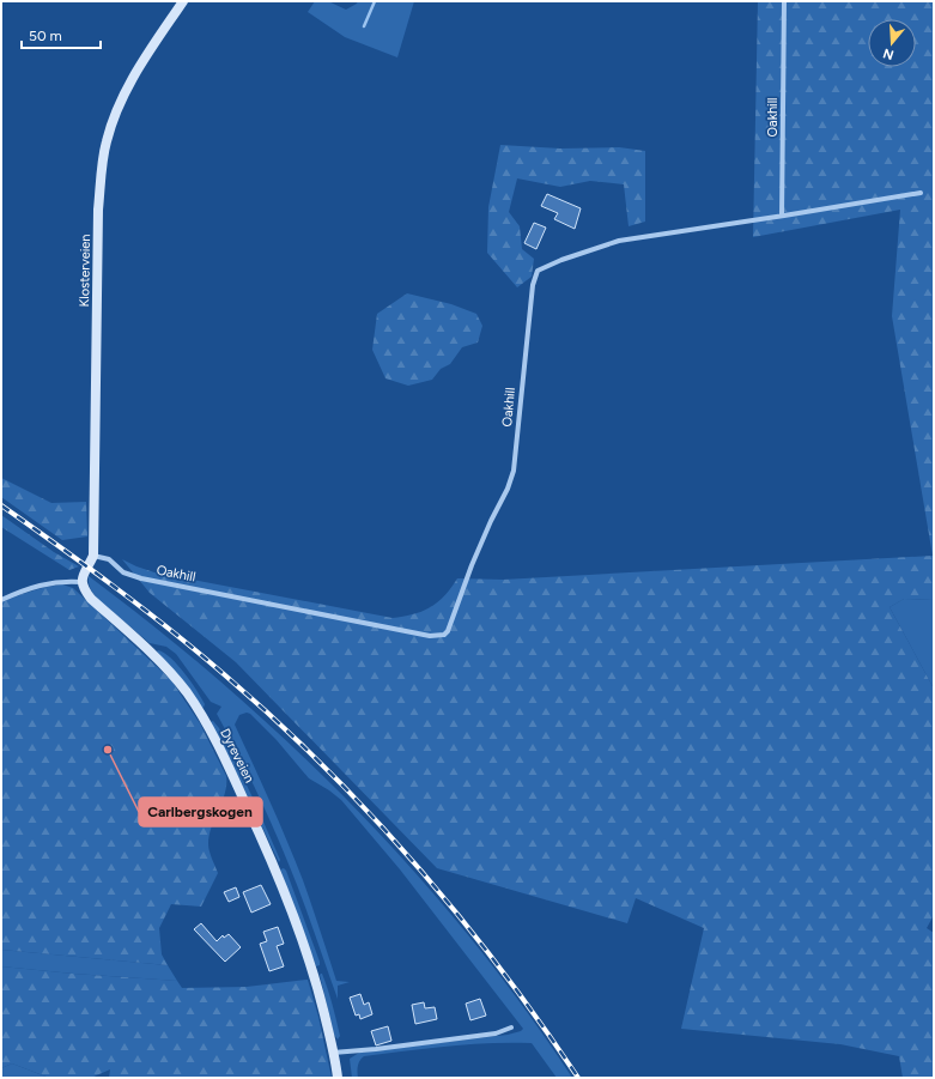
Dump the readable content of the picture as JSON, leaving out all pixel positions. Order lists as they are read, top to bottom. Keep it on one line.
{"streets":{"main road":["Klosterveien","Dyreveien"],"street":["Oakhill"]},"crossings":[["Oakhill","Klosterveien"]],"places":["Carlbergskogen"],"scale_bar":"50 m","north":"bottom"}
